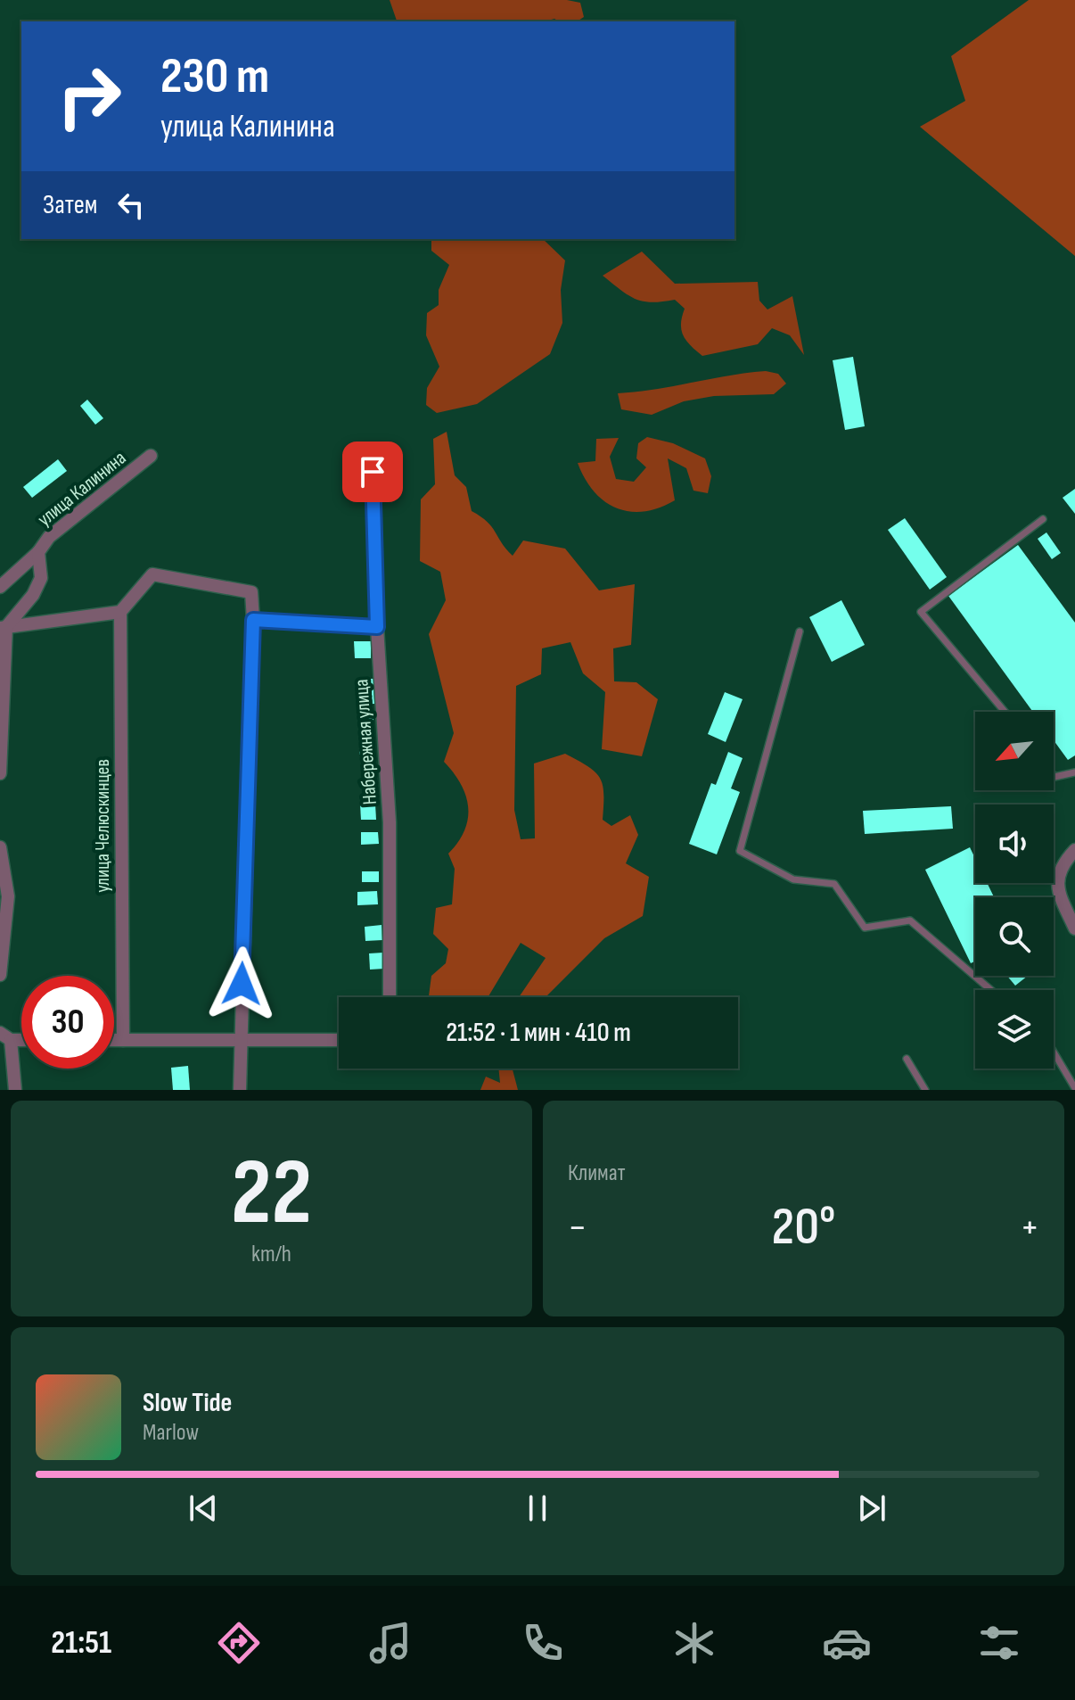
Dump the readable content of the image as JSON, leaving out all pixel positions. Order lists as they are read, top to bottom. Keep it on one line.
{"streets":{"street":["улица Калинина","Набережная улица","улица Челюскинцев"]},"north":"bottom left","page":{"turn":["230 m","улица Калинина"],"then":"Затем","limit":"30","trip":"21:52 · 1 мин · 410 m","tile":[["22","km/h"],"Климат"],"heat":["−","20°","+"],"song":["Slow Tide","Marlow"],"tabs":"21:51"}}
